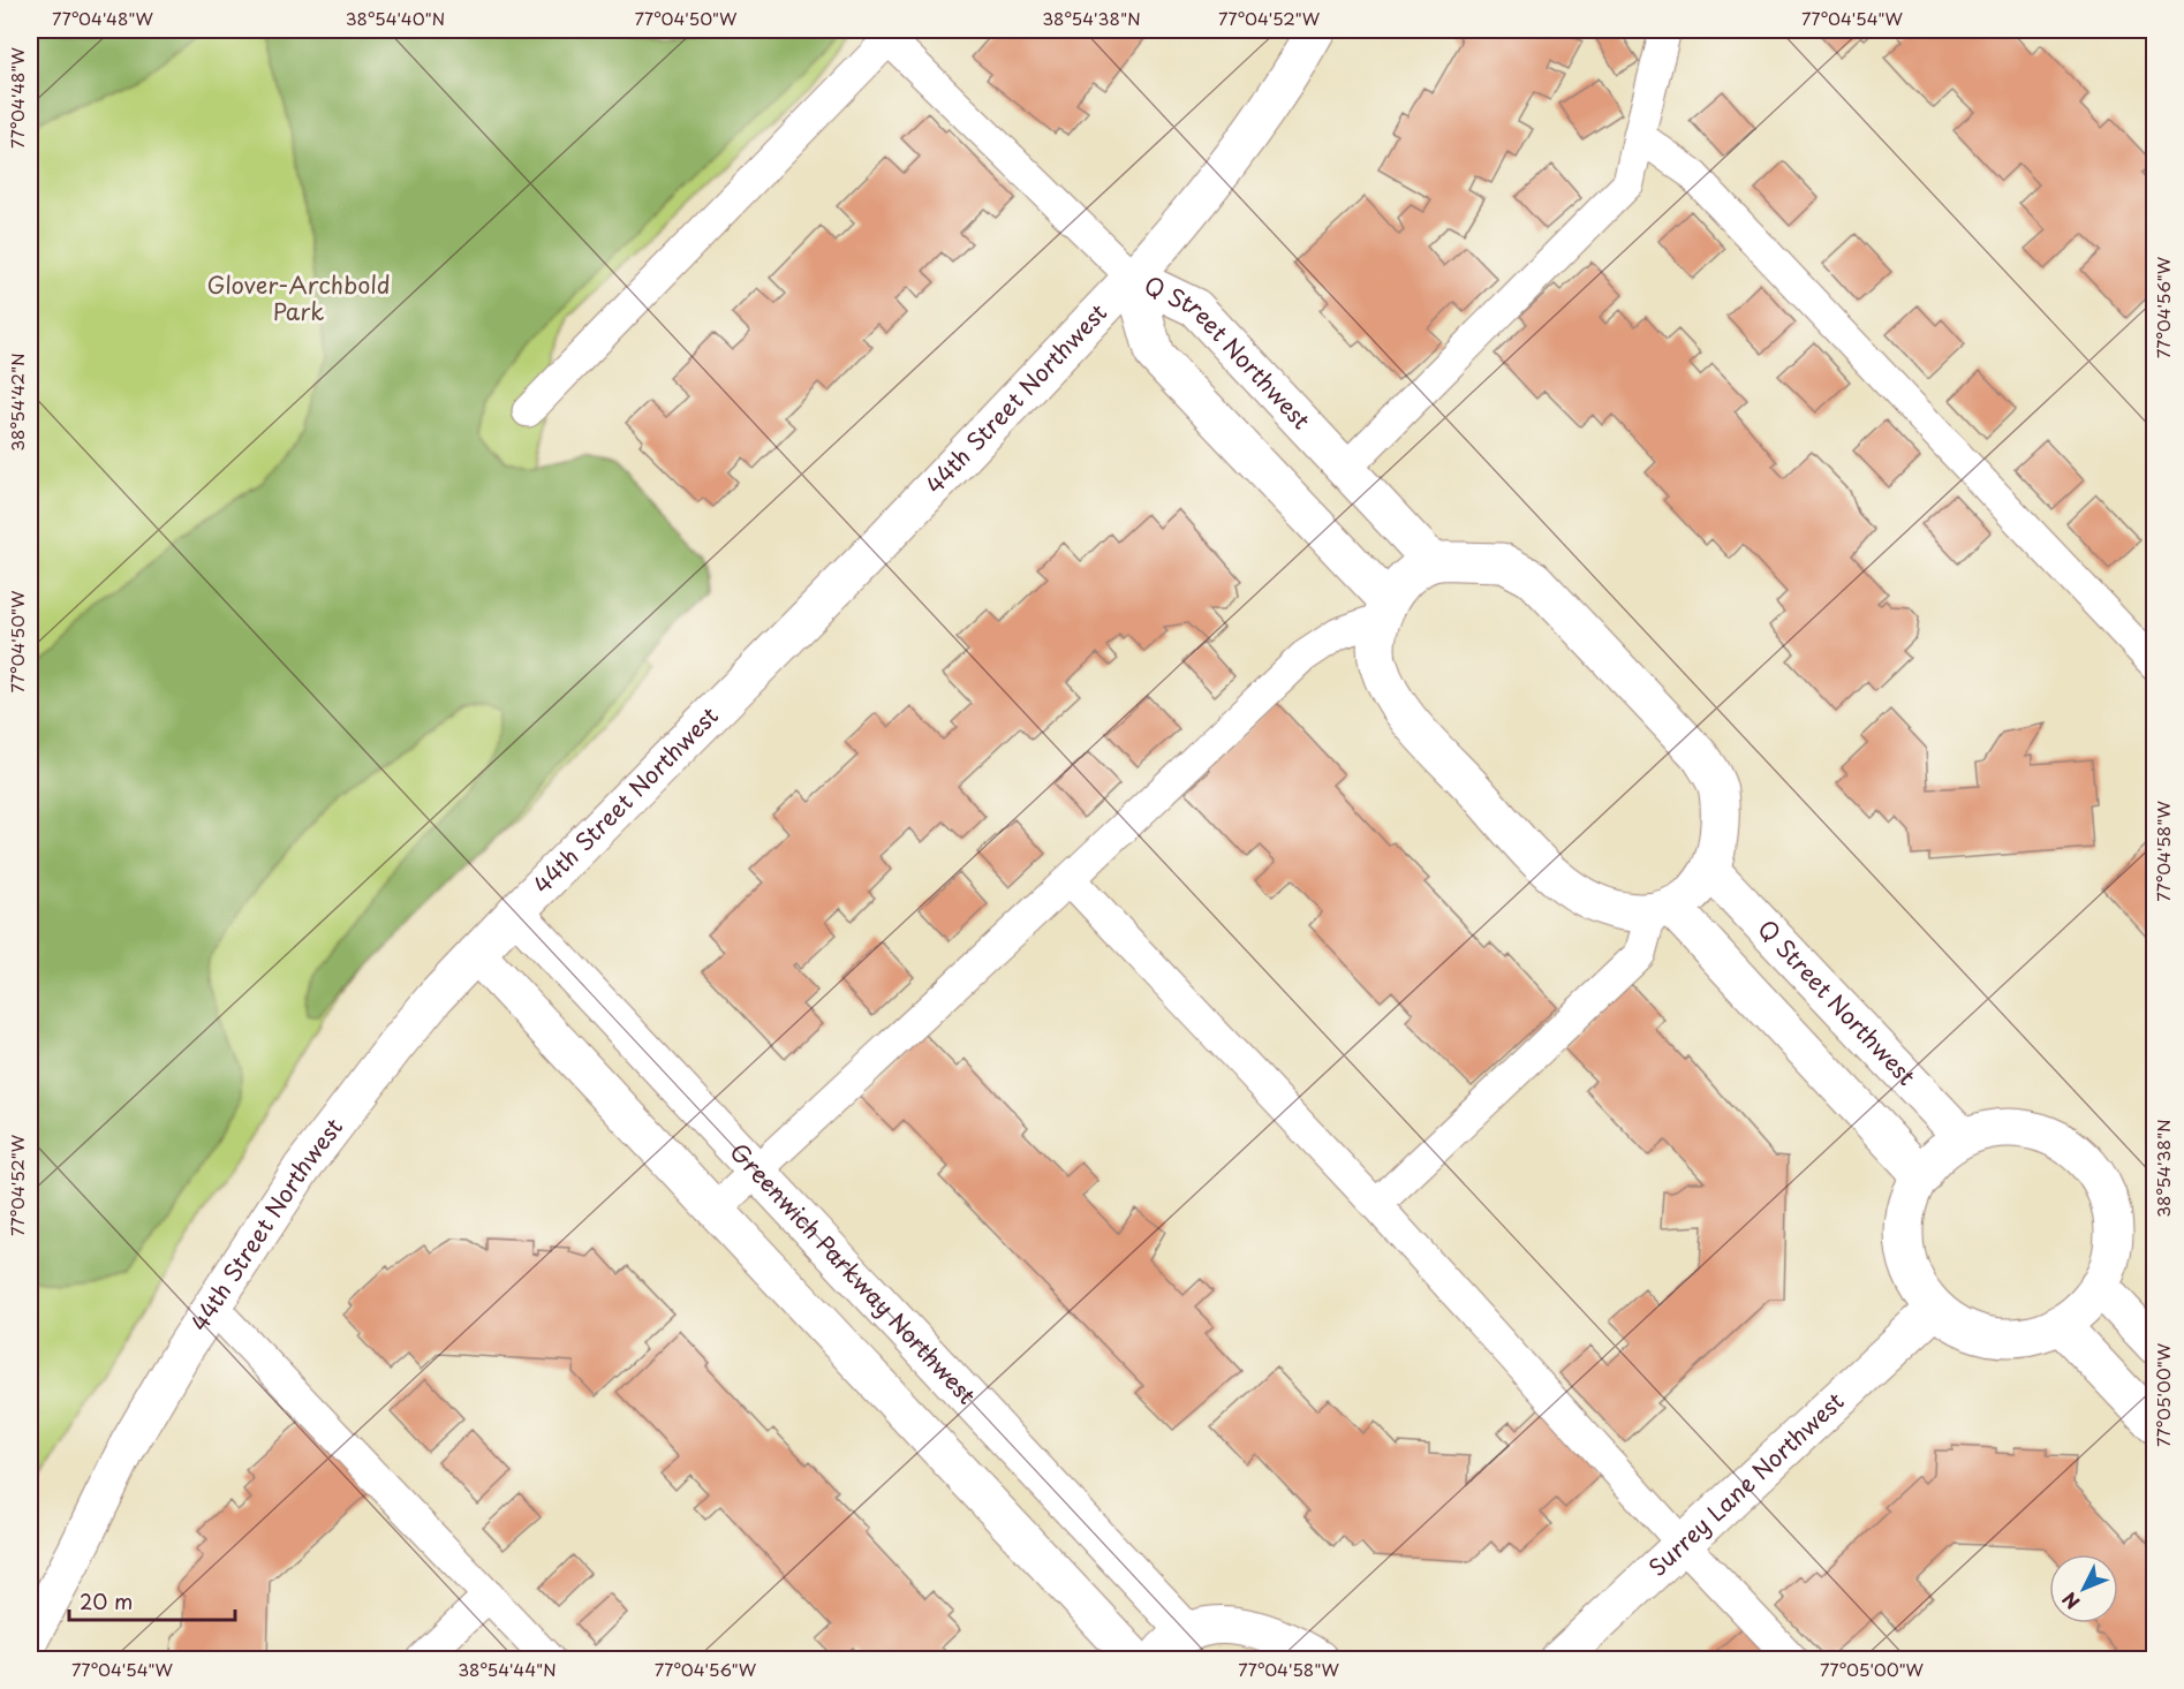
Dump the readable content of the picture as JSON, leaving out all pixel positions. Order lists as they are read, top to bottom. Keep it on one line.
{"streets":{"street":["Q Street Northwest","44th Street Northwest","Greenwich Parkway Northwest","Surrey Lane Northwest"]},"crossings":[["Q Street Northwest","44th Street Northwest"],["Q Street Northwest","Surrey Lane Northwest"],["44th Street Northwest","Greenwich Parkway Northwest"]],"parks":["Glover-Archbold Park"],"scale_bar":"20 m","north":"bottom left","coordinates":["77°04'48\"W","38°54'40\"N","77°04'50\"W","38°54'38\"N","77°04'52\"W","77°04'54\"W","77°04'56\"W","38°54'42\"N","77°04'58\"W","77°05'00\"W","38°54'44\"N"]}
